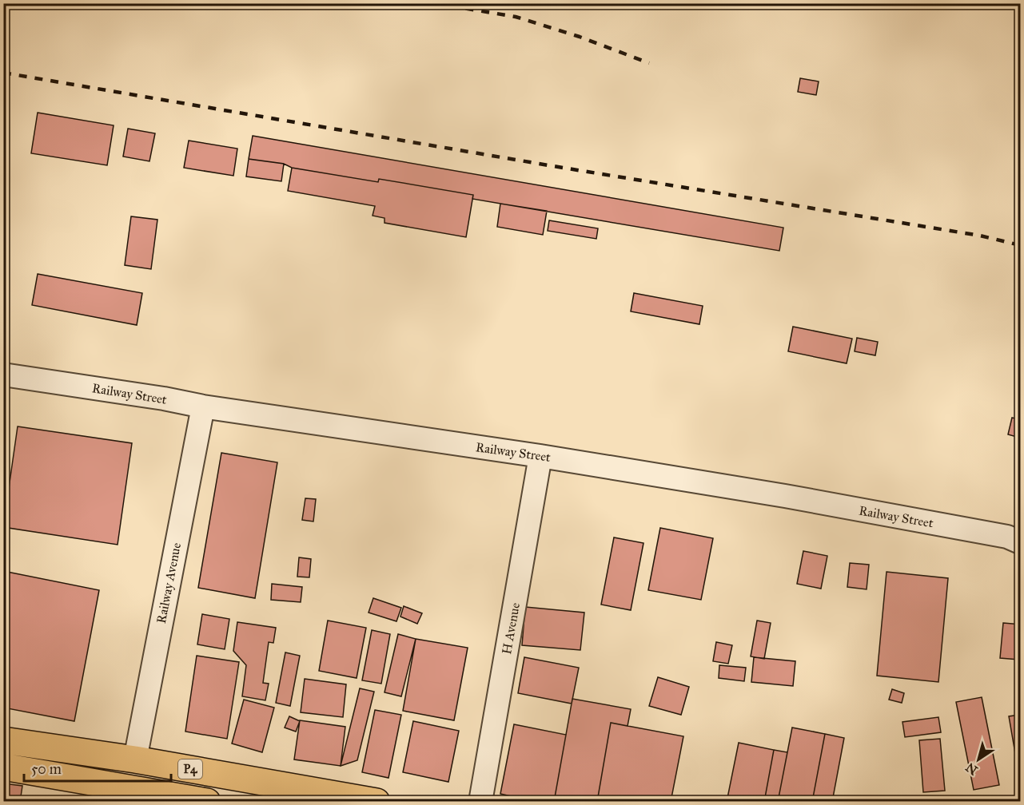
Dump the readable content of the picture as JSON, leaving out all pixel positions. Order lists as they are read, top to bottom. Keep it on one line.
{"streets":{"highway":["P4"],"street":["Railway Street","Railway Avenue","H Avenue"]},"crossings":[["Railway Street","Railway Avenue"],["Railway Street","H Avenue"],["Railway Avenue","P4"]],"scale_bar":"50 m","north":"bottom left"}
